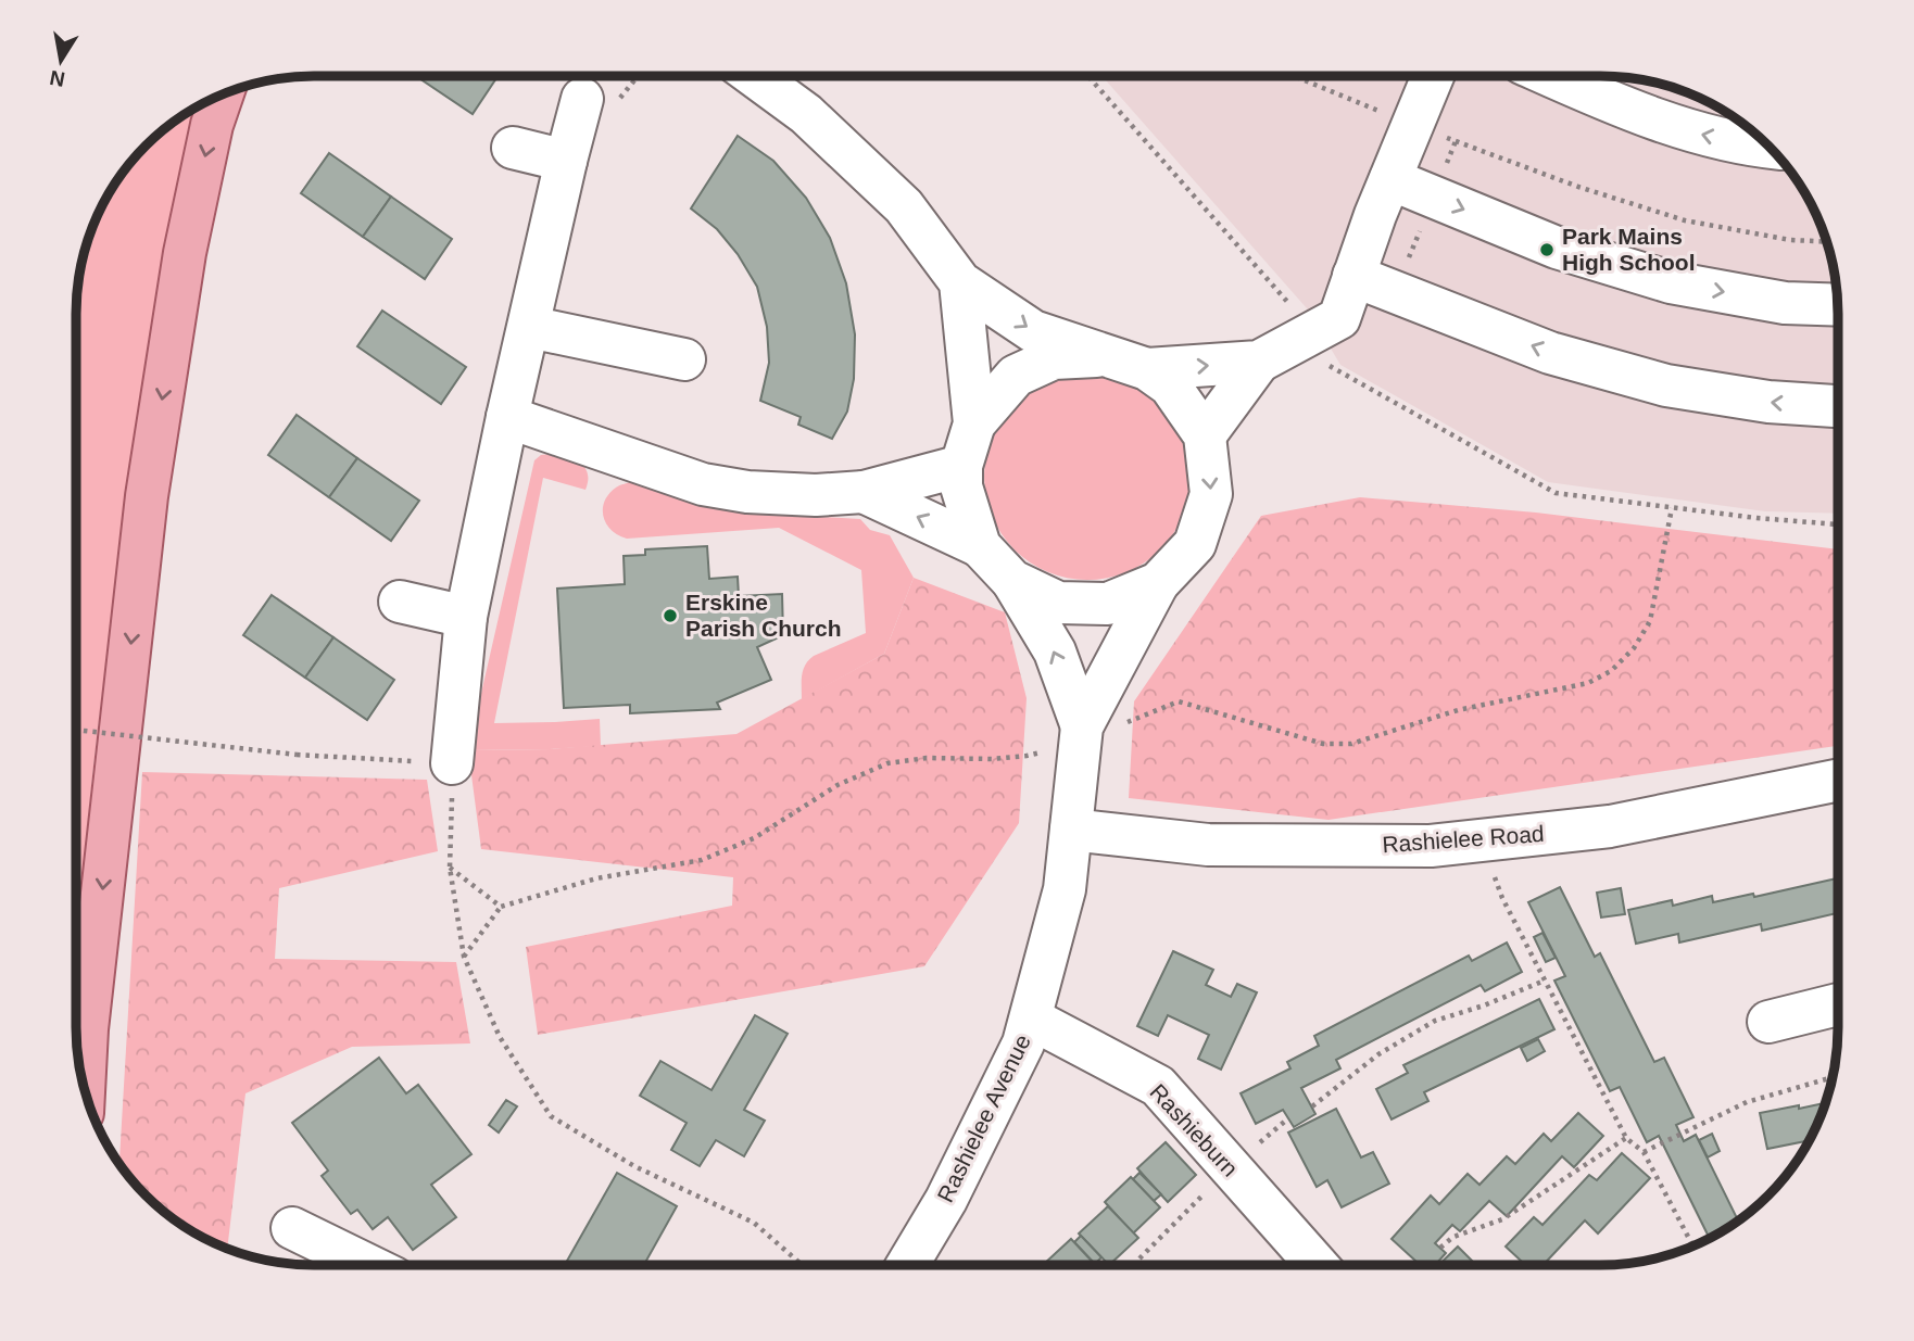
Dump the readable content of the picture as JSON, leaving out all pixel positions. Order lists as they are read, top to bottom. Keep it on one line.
{"streets":{"street":["Rashielee Road","Rashielee Avenue","Rashieburn"]},"crossings":[["Rashielee Road","Rashielee Avenue"],["Rashielee Avenue","Rashieburn"]],"places":["Park Mains High School","Erskine Parish Church"],"north":"bottom"}
